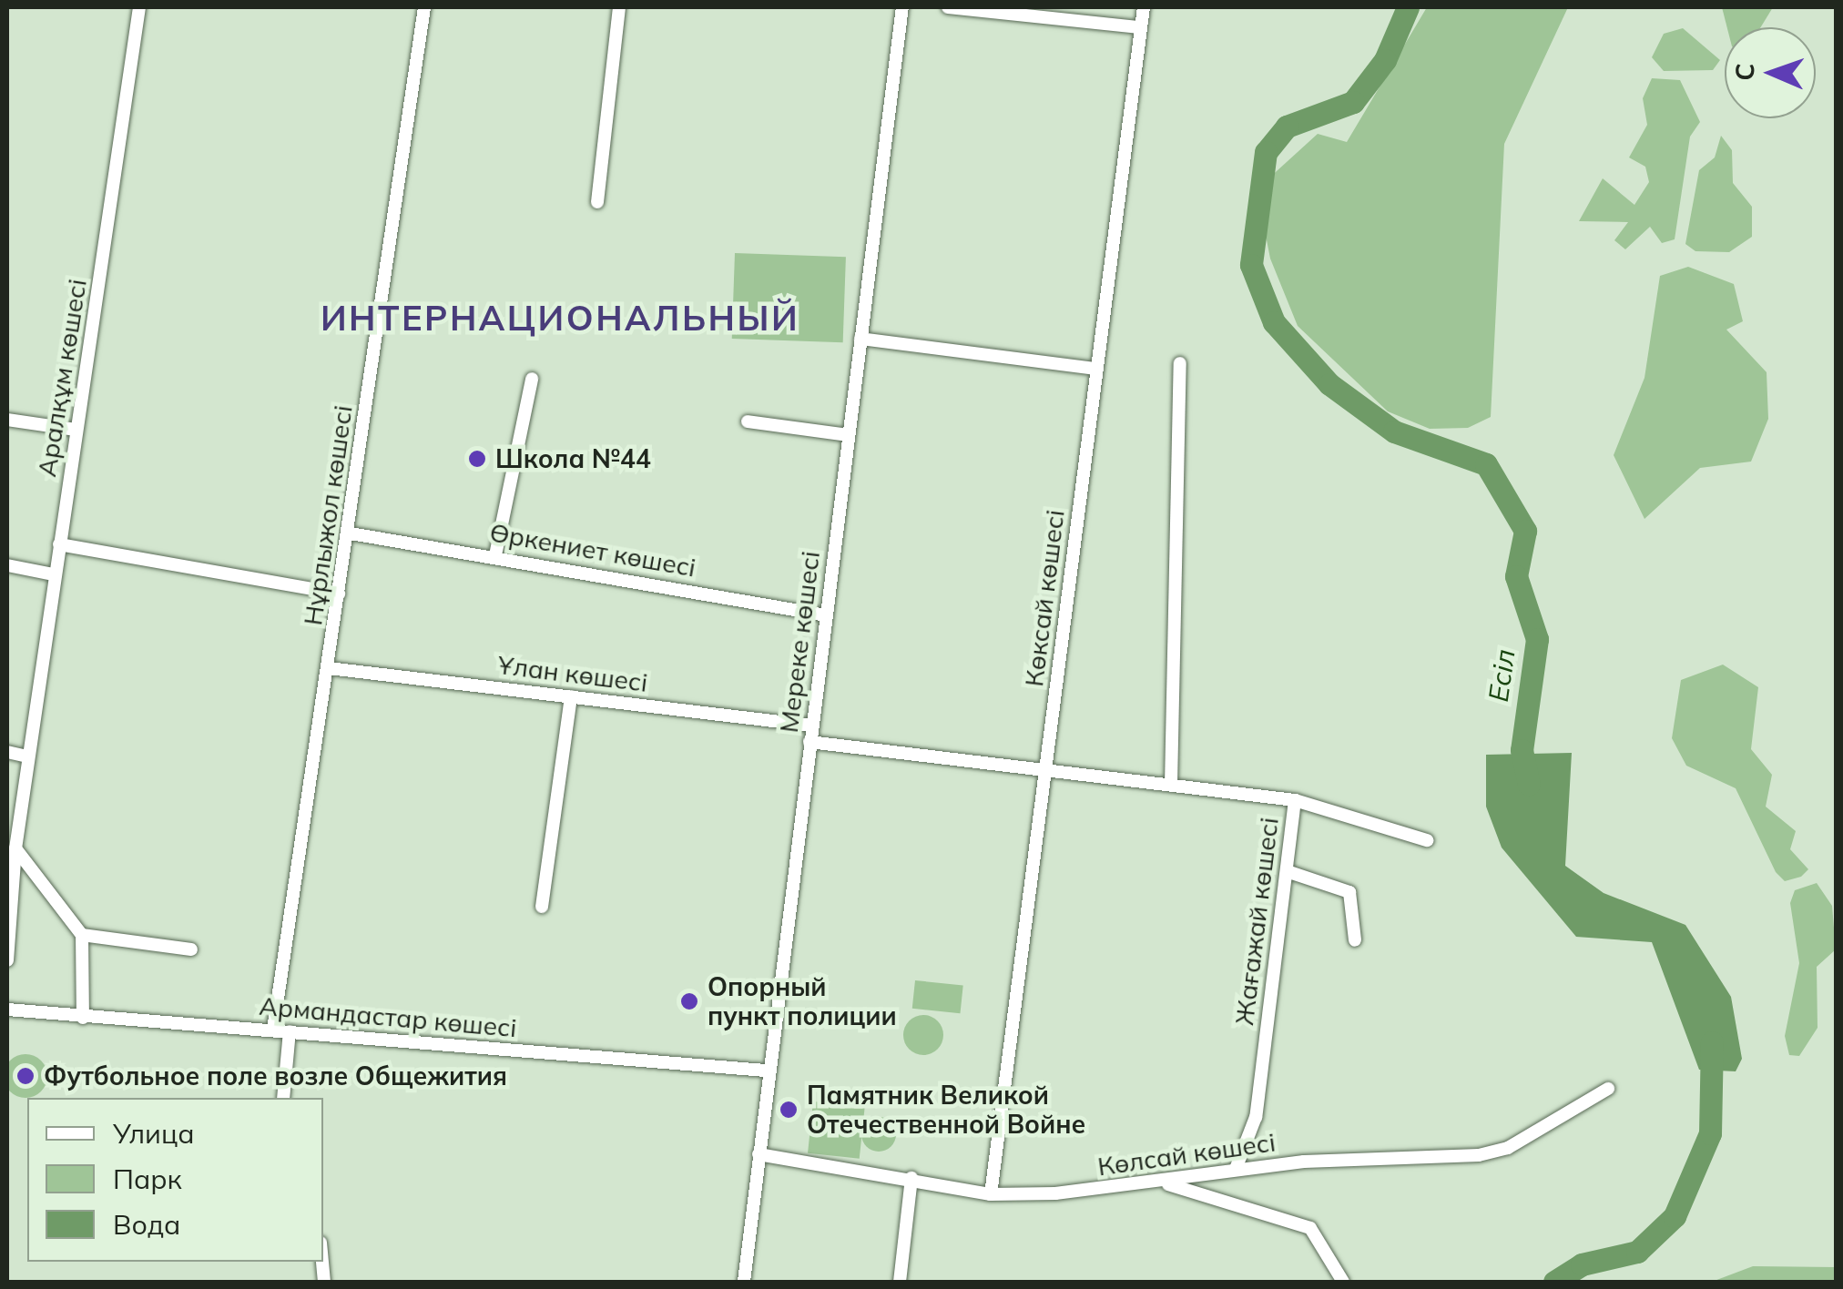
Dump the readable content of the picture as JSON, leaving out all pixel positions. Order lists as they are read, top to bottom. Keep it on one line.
{"streets":{"street":["Аралқұм көшесі","Нұрлыжол көшесі","Өркениет көшесі","Көксай көшесі","Мереке көшесі","Ұлан көшесі","Жағажай көшесі","Армандастар көшесі","Көлсай көшесі"]},"crossings":[["Нұрлыжол көшесі","Өркениет көшесі"],["Нұрлыжол көшесі","Ұлан көшесі"],["Нұрлыжол көшесі","Армандастар көшесі"],["Өркениет көшесі","Мереке көшесі"],["Көксай көшесі","Жағажай көшесі"],["Көксай көшесі","Көлсай көшесі"],["Мереке көшесі","Ұлан көшесі"],["Мереке көшесі","Армандастар көшесі"],["Мереке көшесі","Көлсай көшесі"],["Жағажай көшесі","Көлсай көшесі"]],"districts":["ИНТЕРНАЦИОНАЛЬНЫЙ"],"water":["Есіл"],"places":["Школа №44","Опорный пункт полиции","Футбольное поле возле Общежития","Памятник Великой Отечественной Войне"],"legend":["Улица","Парк","Вода"],"north":"left"}
